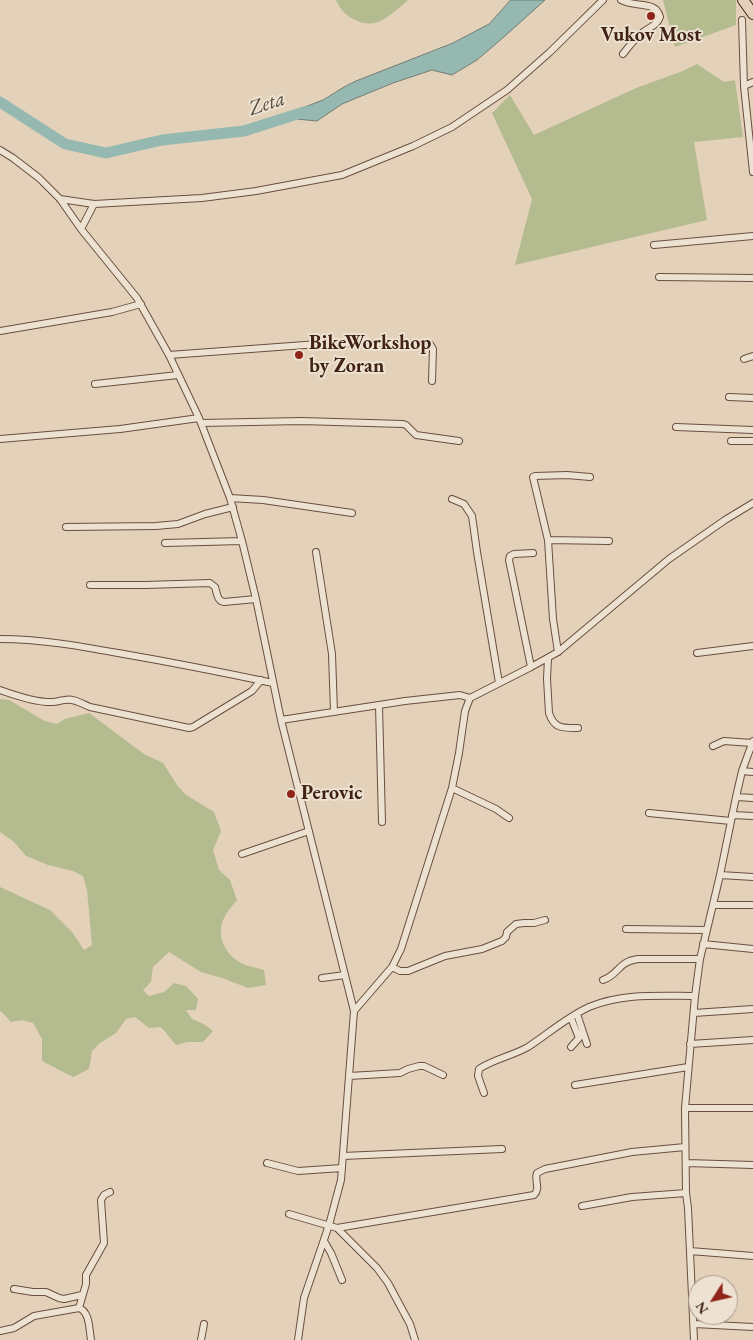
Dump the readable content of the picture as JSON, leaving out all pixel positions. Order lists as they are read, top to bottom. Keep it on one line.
{"water":["Zeta"],"places":["Vukov Most","BikeWorkshop by Zoran","Perovic"],"north":"bottom left"}
